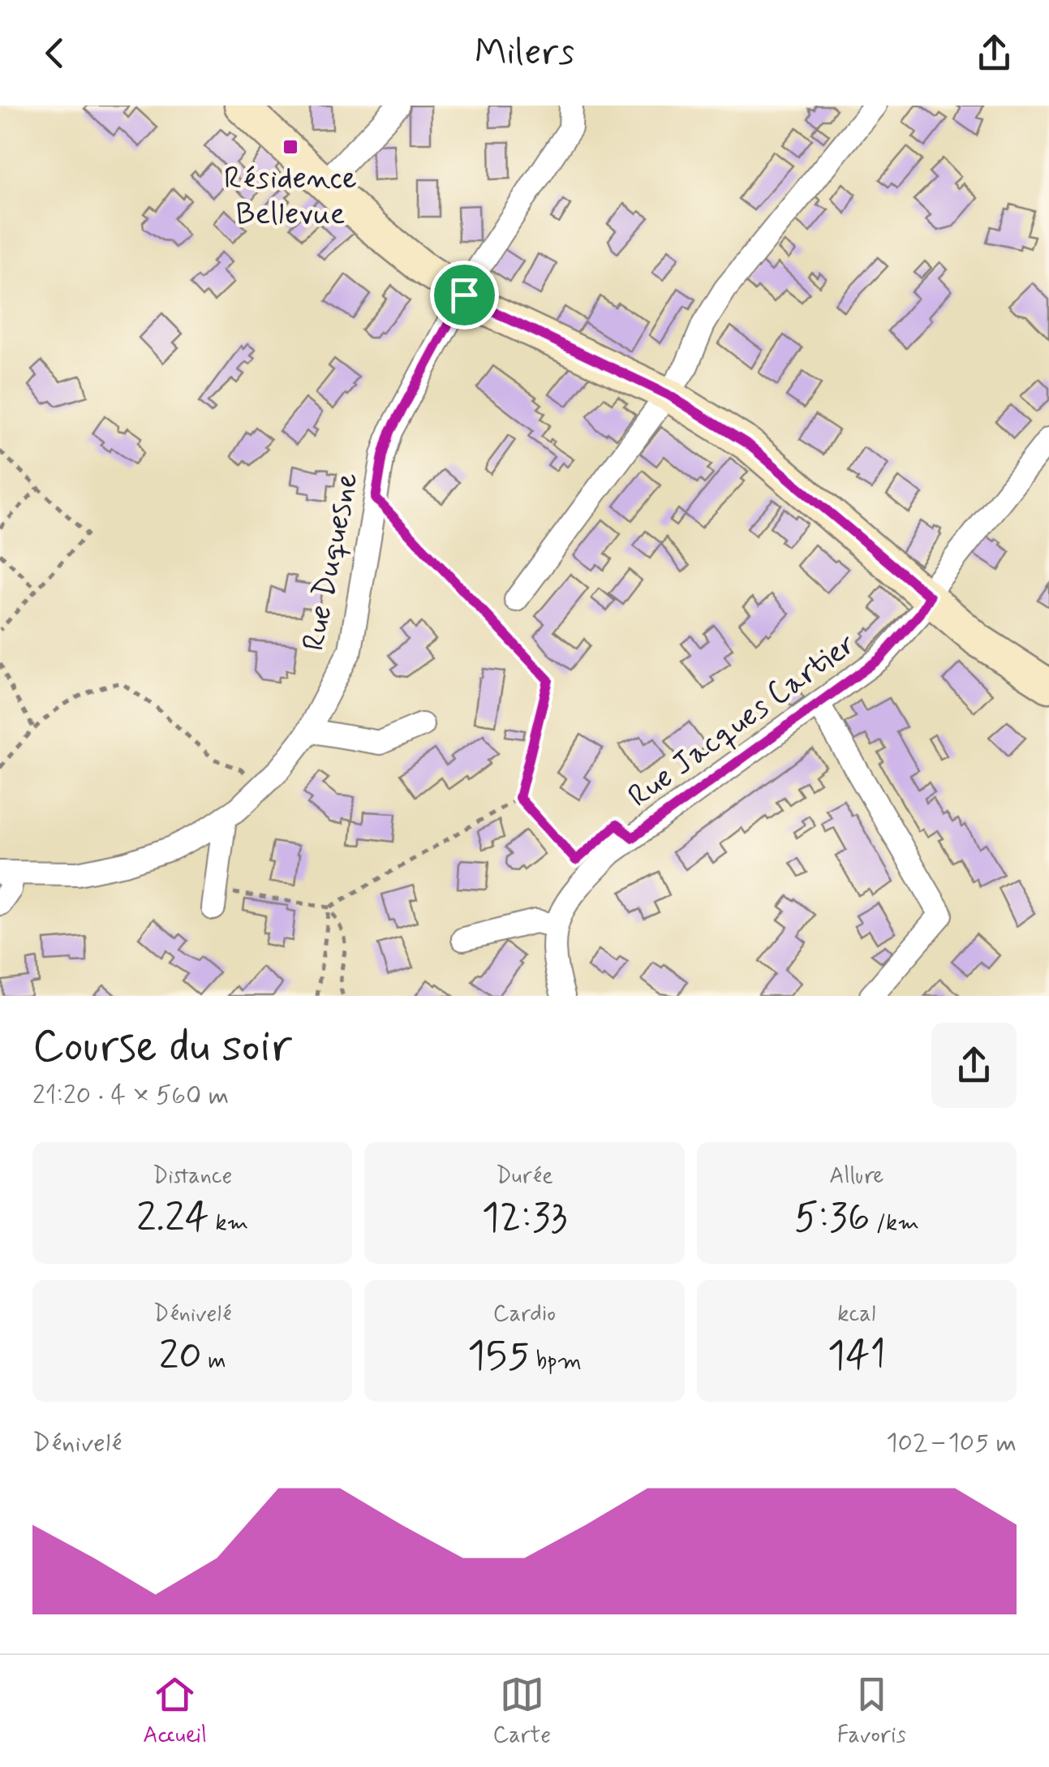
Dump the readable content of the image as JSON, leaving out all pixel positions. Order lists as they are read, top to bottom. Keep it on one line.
{"streets":{"street":["Rue Duquesne","Rue Jacques Cartier"]},"places":{"transit":["Résidence Bellevue"]},"page":{"header":"Milers","heading":["Course du soir","21:20 · 4 × 560 m"],"stats":[["Distance","2.24 km"],["Durée","12:33"],["Allure","5:36 /km"],["Dénivelé","20 m"],["Cardio","155 bpm"],["kcal","141"]],"chart":["Dénivelé","102–105 m"],"tabs":["Accueil","Carte","Favoris"]}}
